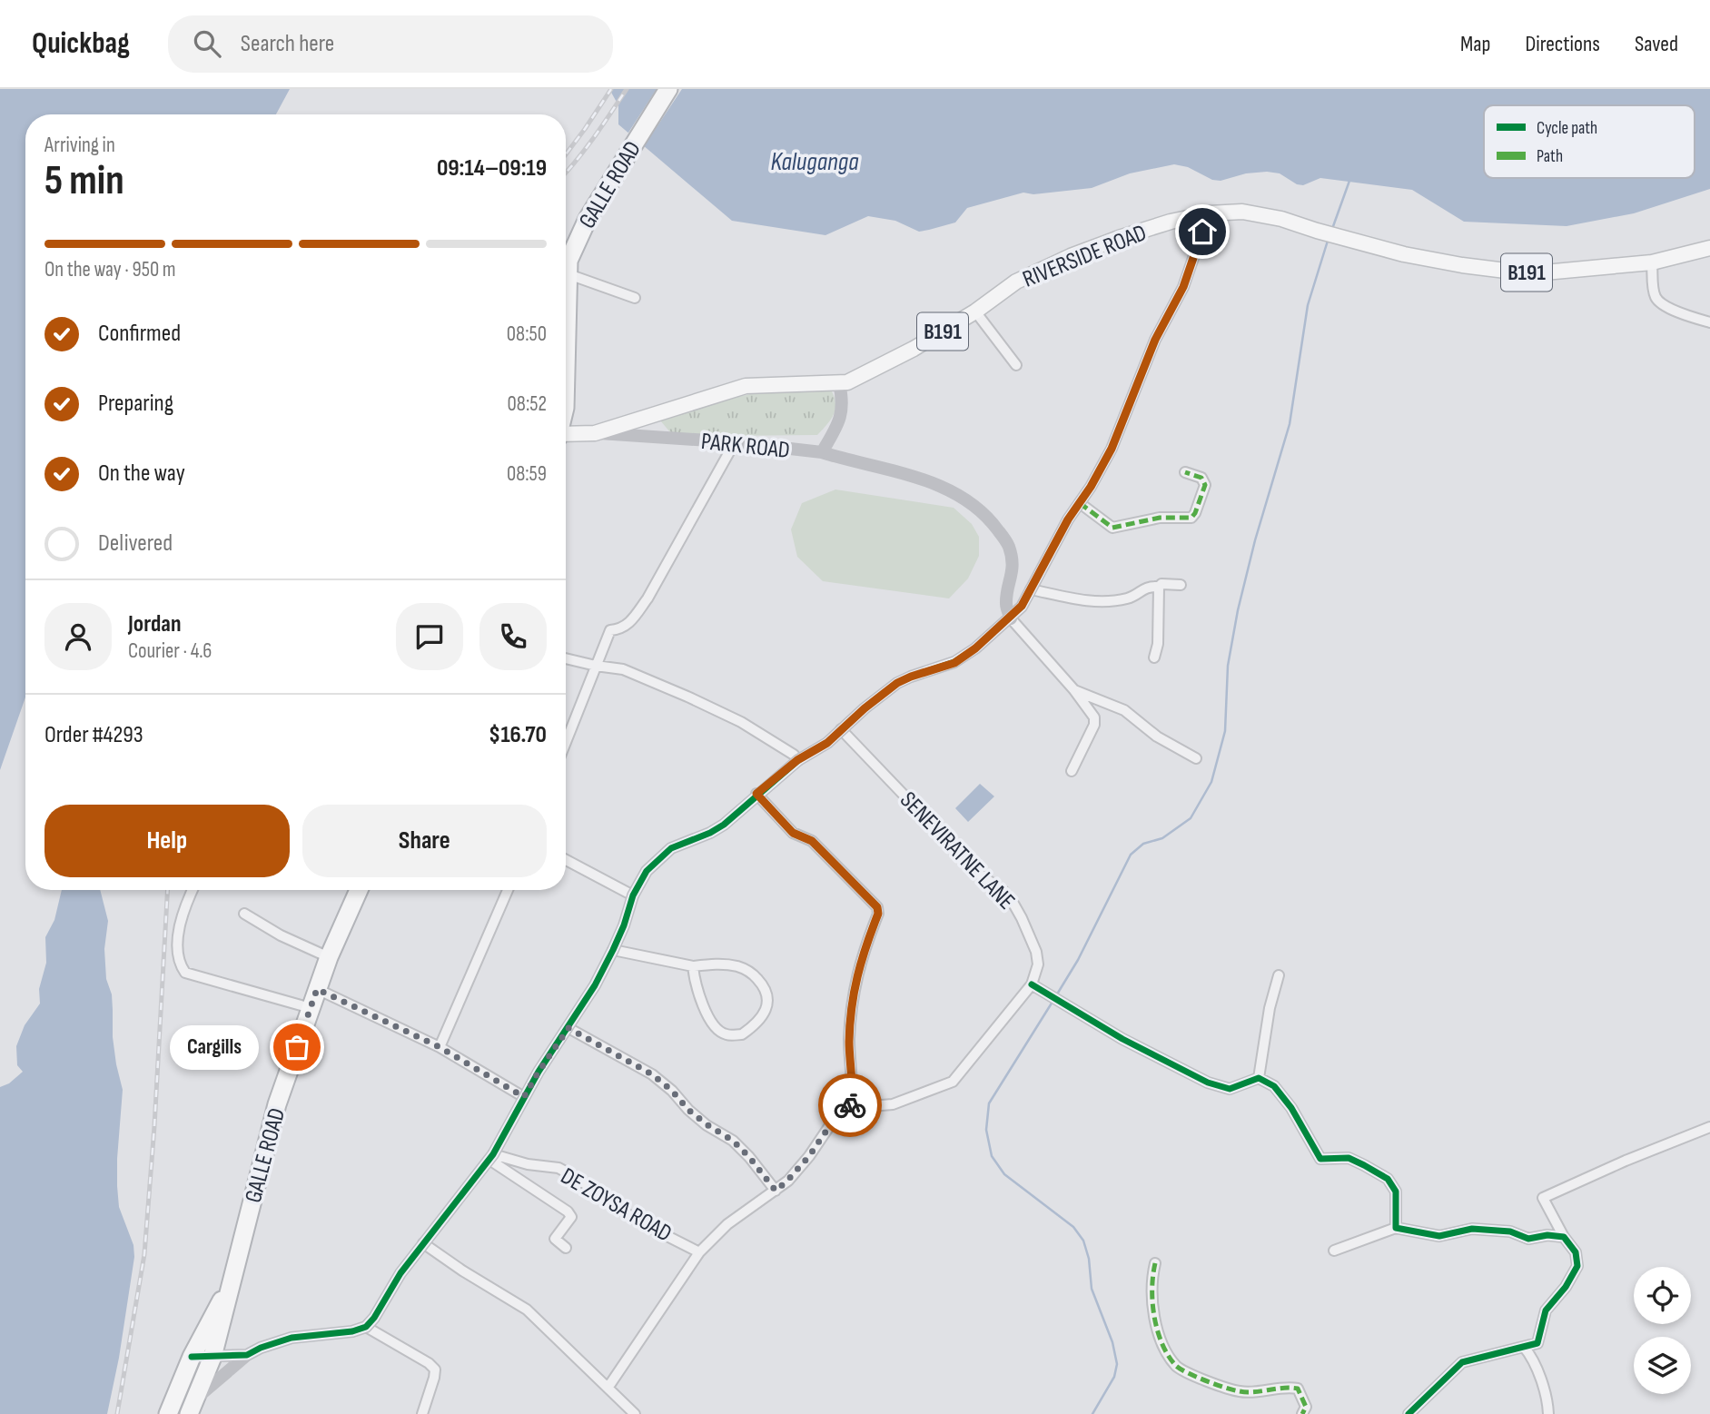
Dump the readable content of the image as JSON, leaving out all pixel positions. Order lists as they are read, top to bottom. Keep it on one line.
{"streets":{"highway":["GALLE ROAD"],"main road":["RIVERSIDE ROAD","B191"],"street":["PARK ROAD","SENEVIRATNE LANE","DE ZOYSA ROAD"]},"crossings":[["RIVERSIDE ROAD","PARK ROAD"]],"water":["Kaluganga"],"places":["Cargills"],"legend":["Cycle path","Path"],"page":{"header":"Quickbag","search":"Search here","nav":["Map","Directions","Saved"],"heading":["5 min","Arriving in","09:14–09:19"],"panel":["Jordan","Courier · 4.6","Order #4293","$16.70"],"bar":"On the way · 950 m","list":[["Confirmed","08:50"],["Preparing","08:52"],["On the way","08:59"],"Delivered"],"buttons":["Help","Share"],"bubble":"Cargills"}}
